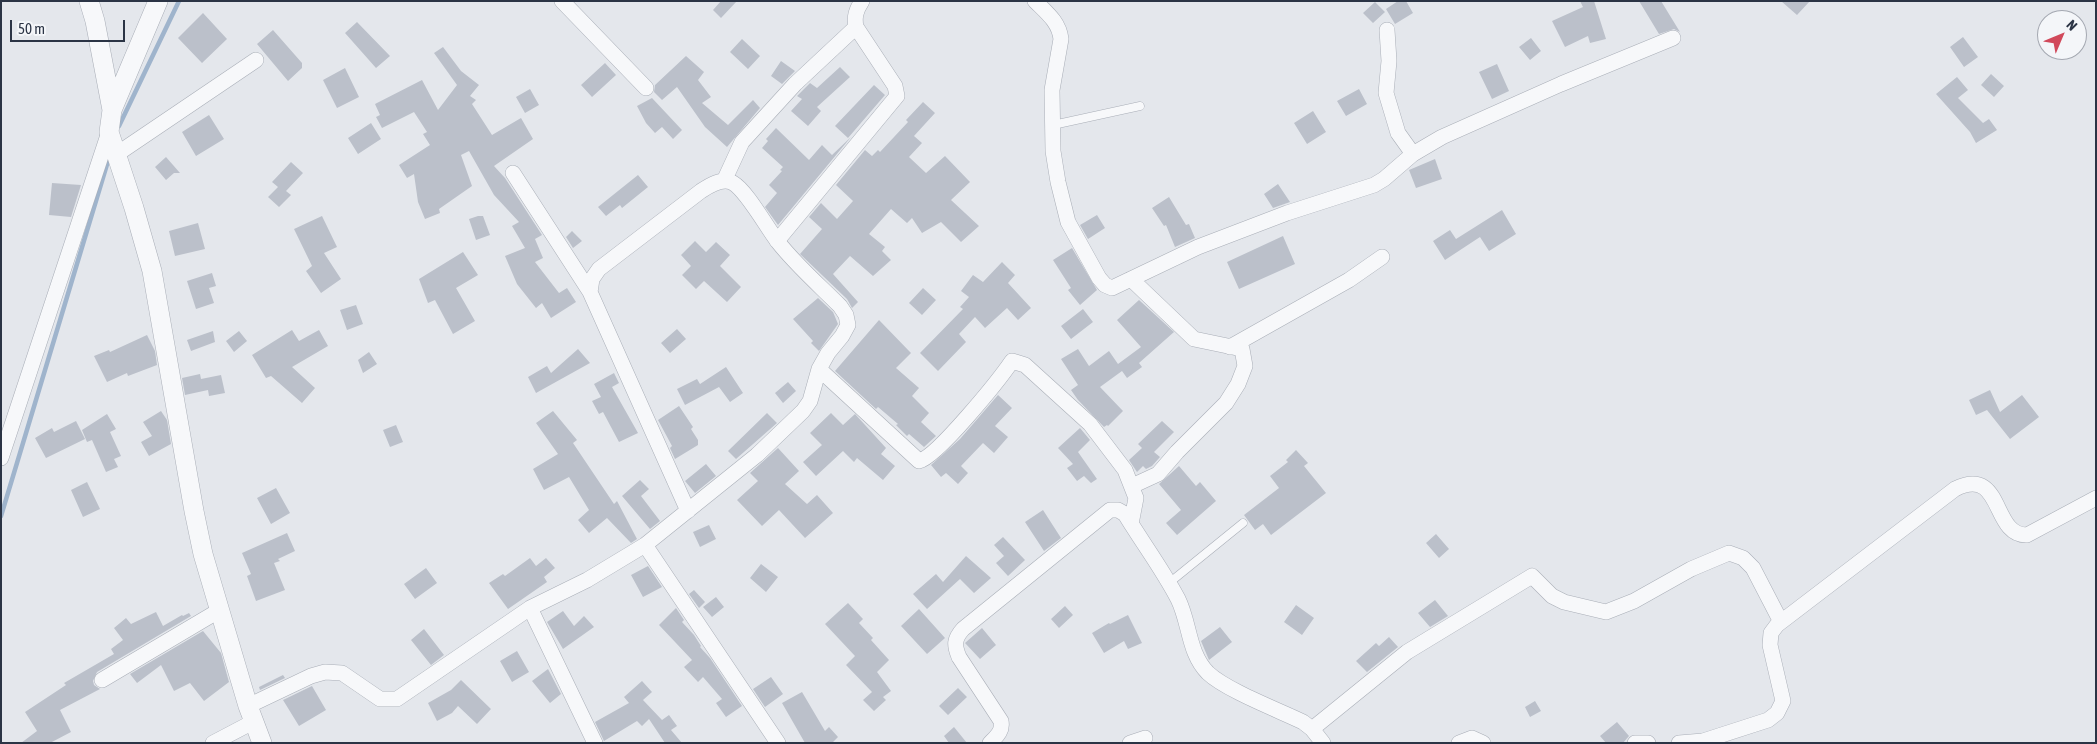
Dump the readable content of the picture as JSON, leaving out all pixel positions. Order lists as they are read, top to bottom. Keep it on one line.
{"scale_bar":"50 m","north":"top right"}
